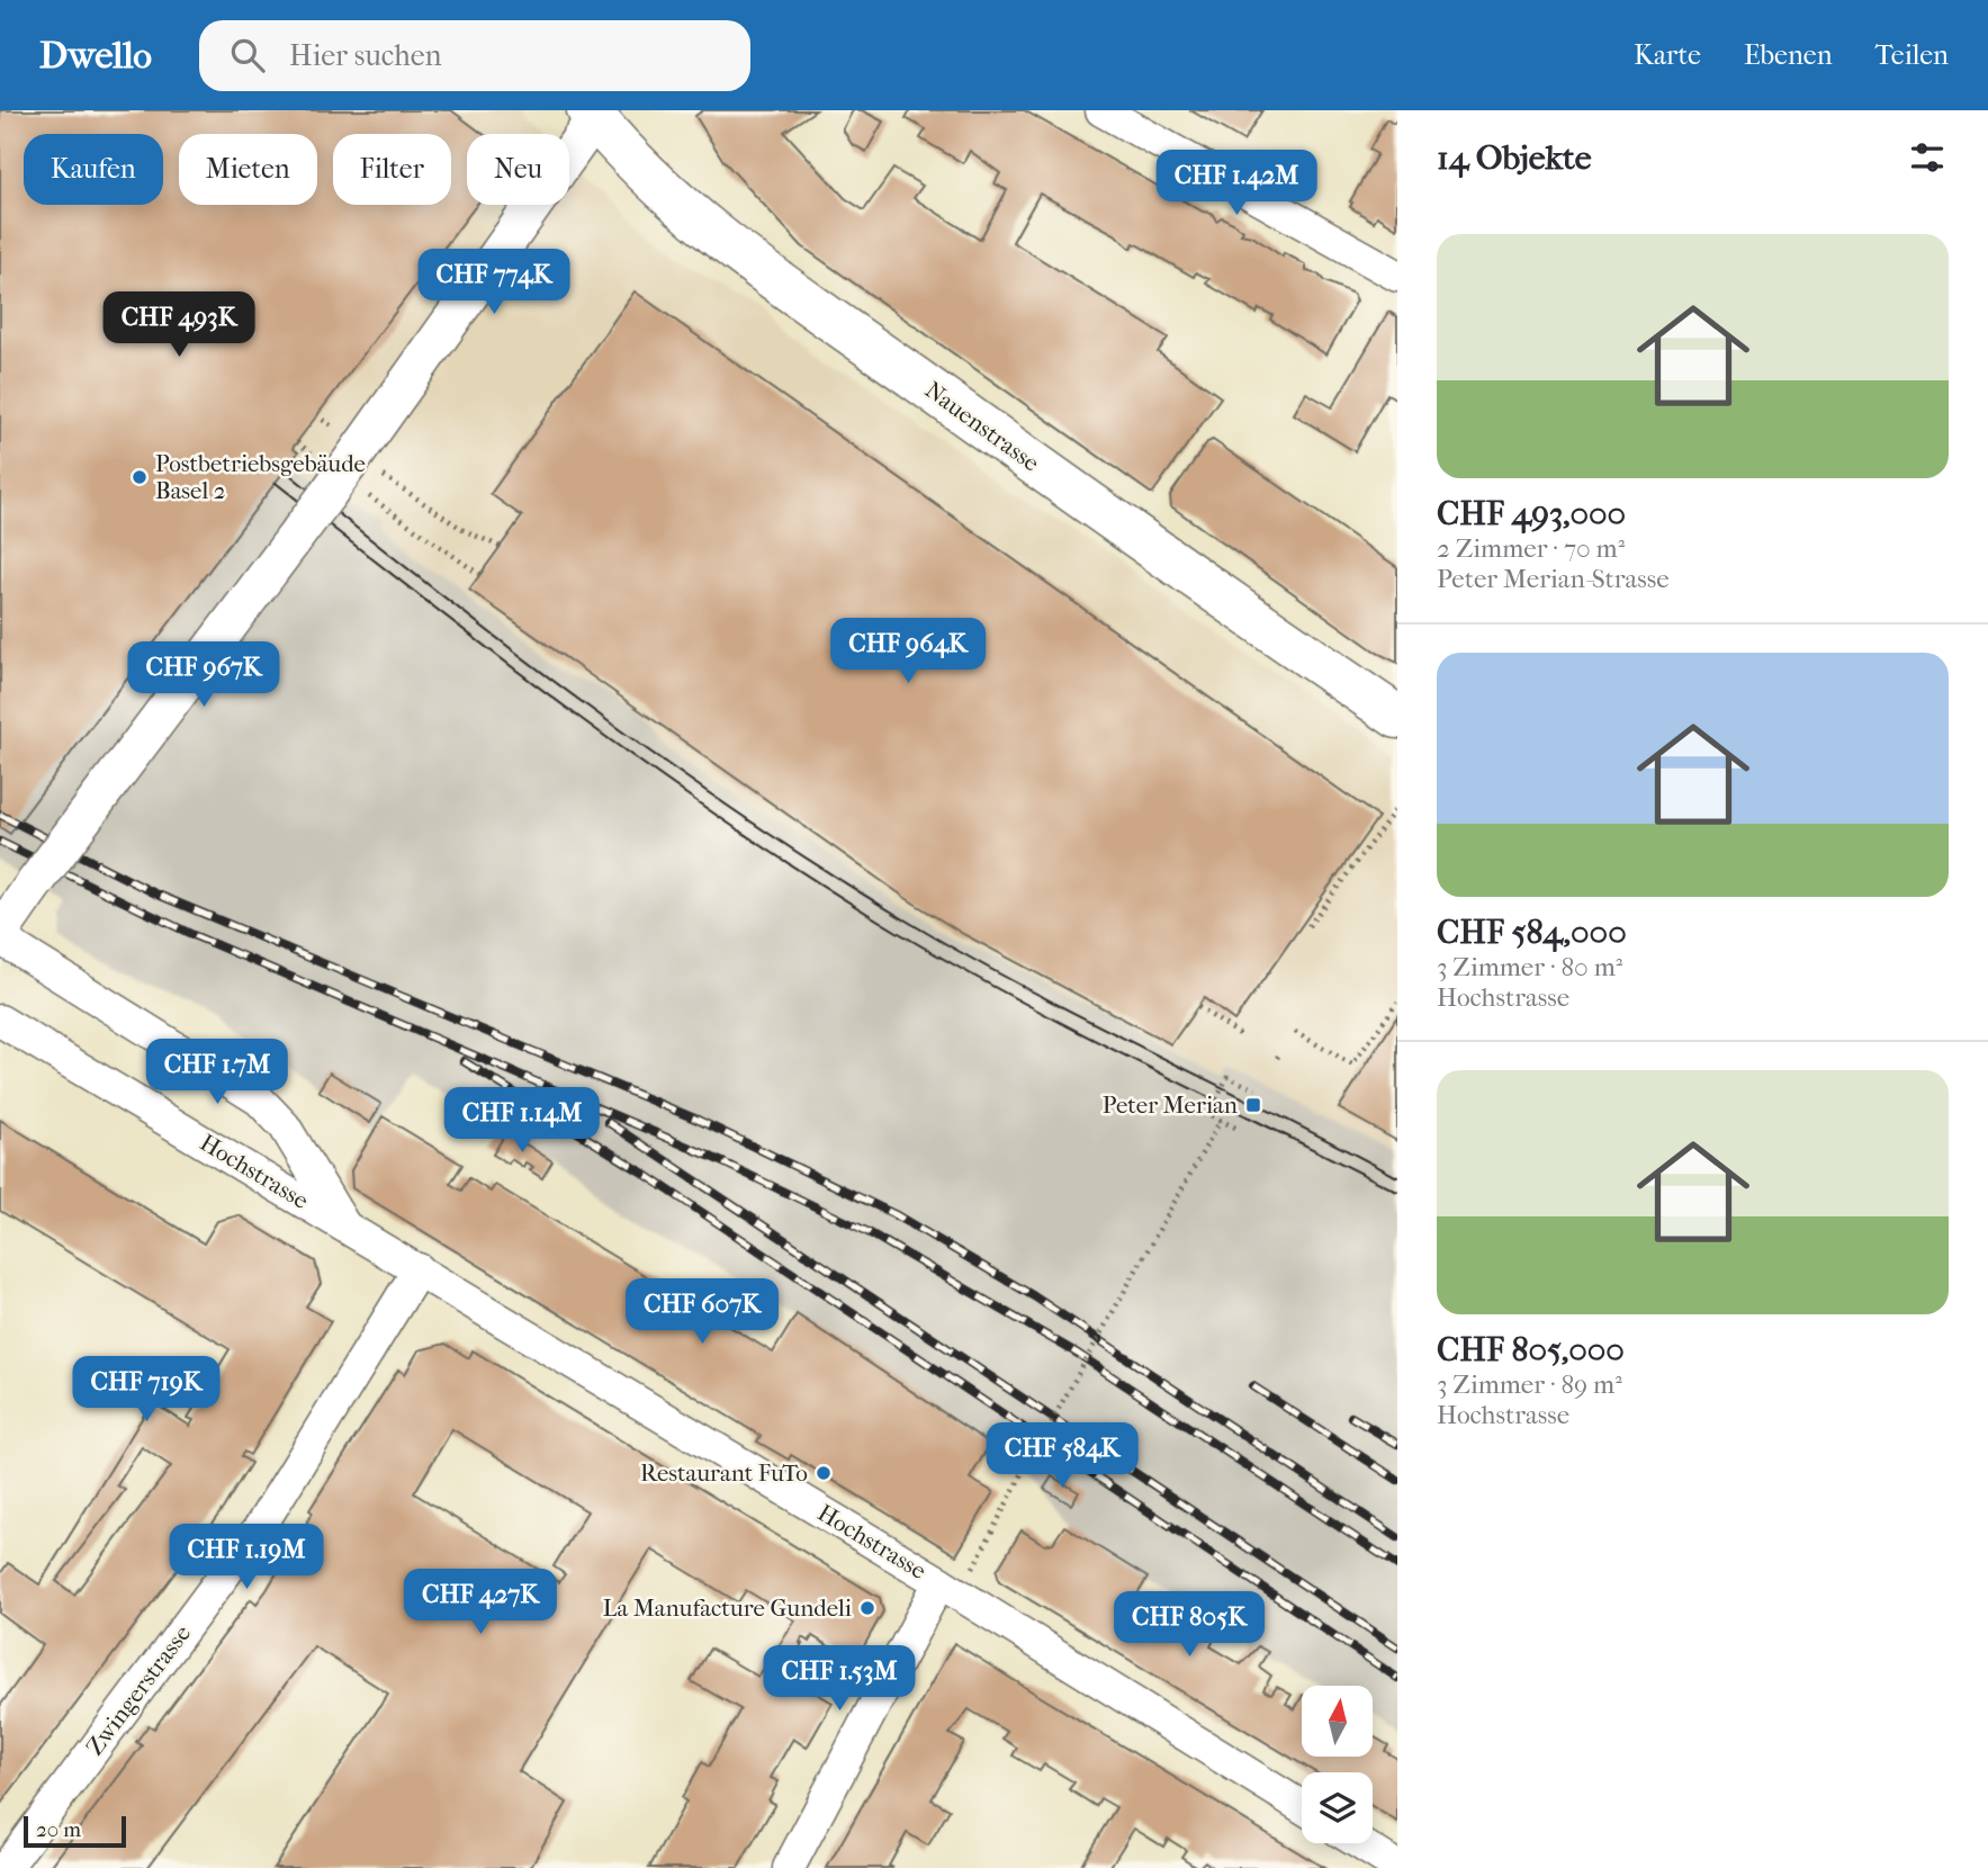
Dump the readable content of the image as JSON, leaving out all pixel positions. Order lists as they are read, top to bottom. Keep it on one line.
{"streets":{"main road":["Nauenstrasse"],"street":["Hochstrasse","Zwingerstrasse"]},"crossings":[["Hochstrasse","Zwingerstrasse"]],"places":{"other":["Postbetriebsgebäude Basel 2","Restaurant FuTo","La Manufacture Gundeli"],"transit":["Peter Merian"]},"scale_bar":"20 m","north":"top","page":{"header":"Dwello","search":"Hier suchen","nav":["Karte","Ebenen","Teilen"],"heading":"14 Objekte","chip":["Kaufen","Mieten","Filter","Neu"],"price":["CHF 1.42M","CHF 774K","CHF 493K","CHF 964K","CHF 967K","CHF 1.7M","CHF 1.14M","CHF 607K","CHF 719K","CHF 584K","CHF 1.19M","CHF 427K","CHF 805K","CHF 1.53M"],"list":[{"name":"CHF 493,000","note":"2 Zimmer · 70 m² · Peter Merian-Strasse"},{"name":"CHF 584,000","note":"3 Zimmer · 80 m² · Hochstrasse"},{"name":"CHF 805,000","note":"3 Zimmer · 89 m² · Hochstrasse"}],"scale":"20 m"}}
